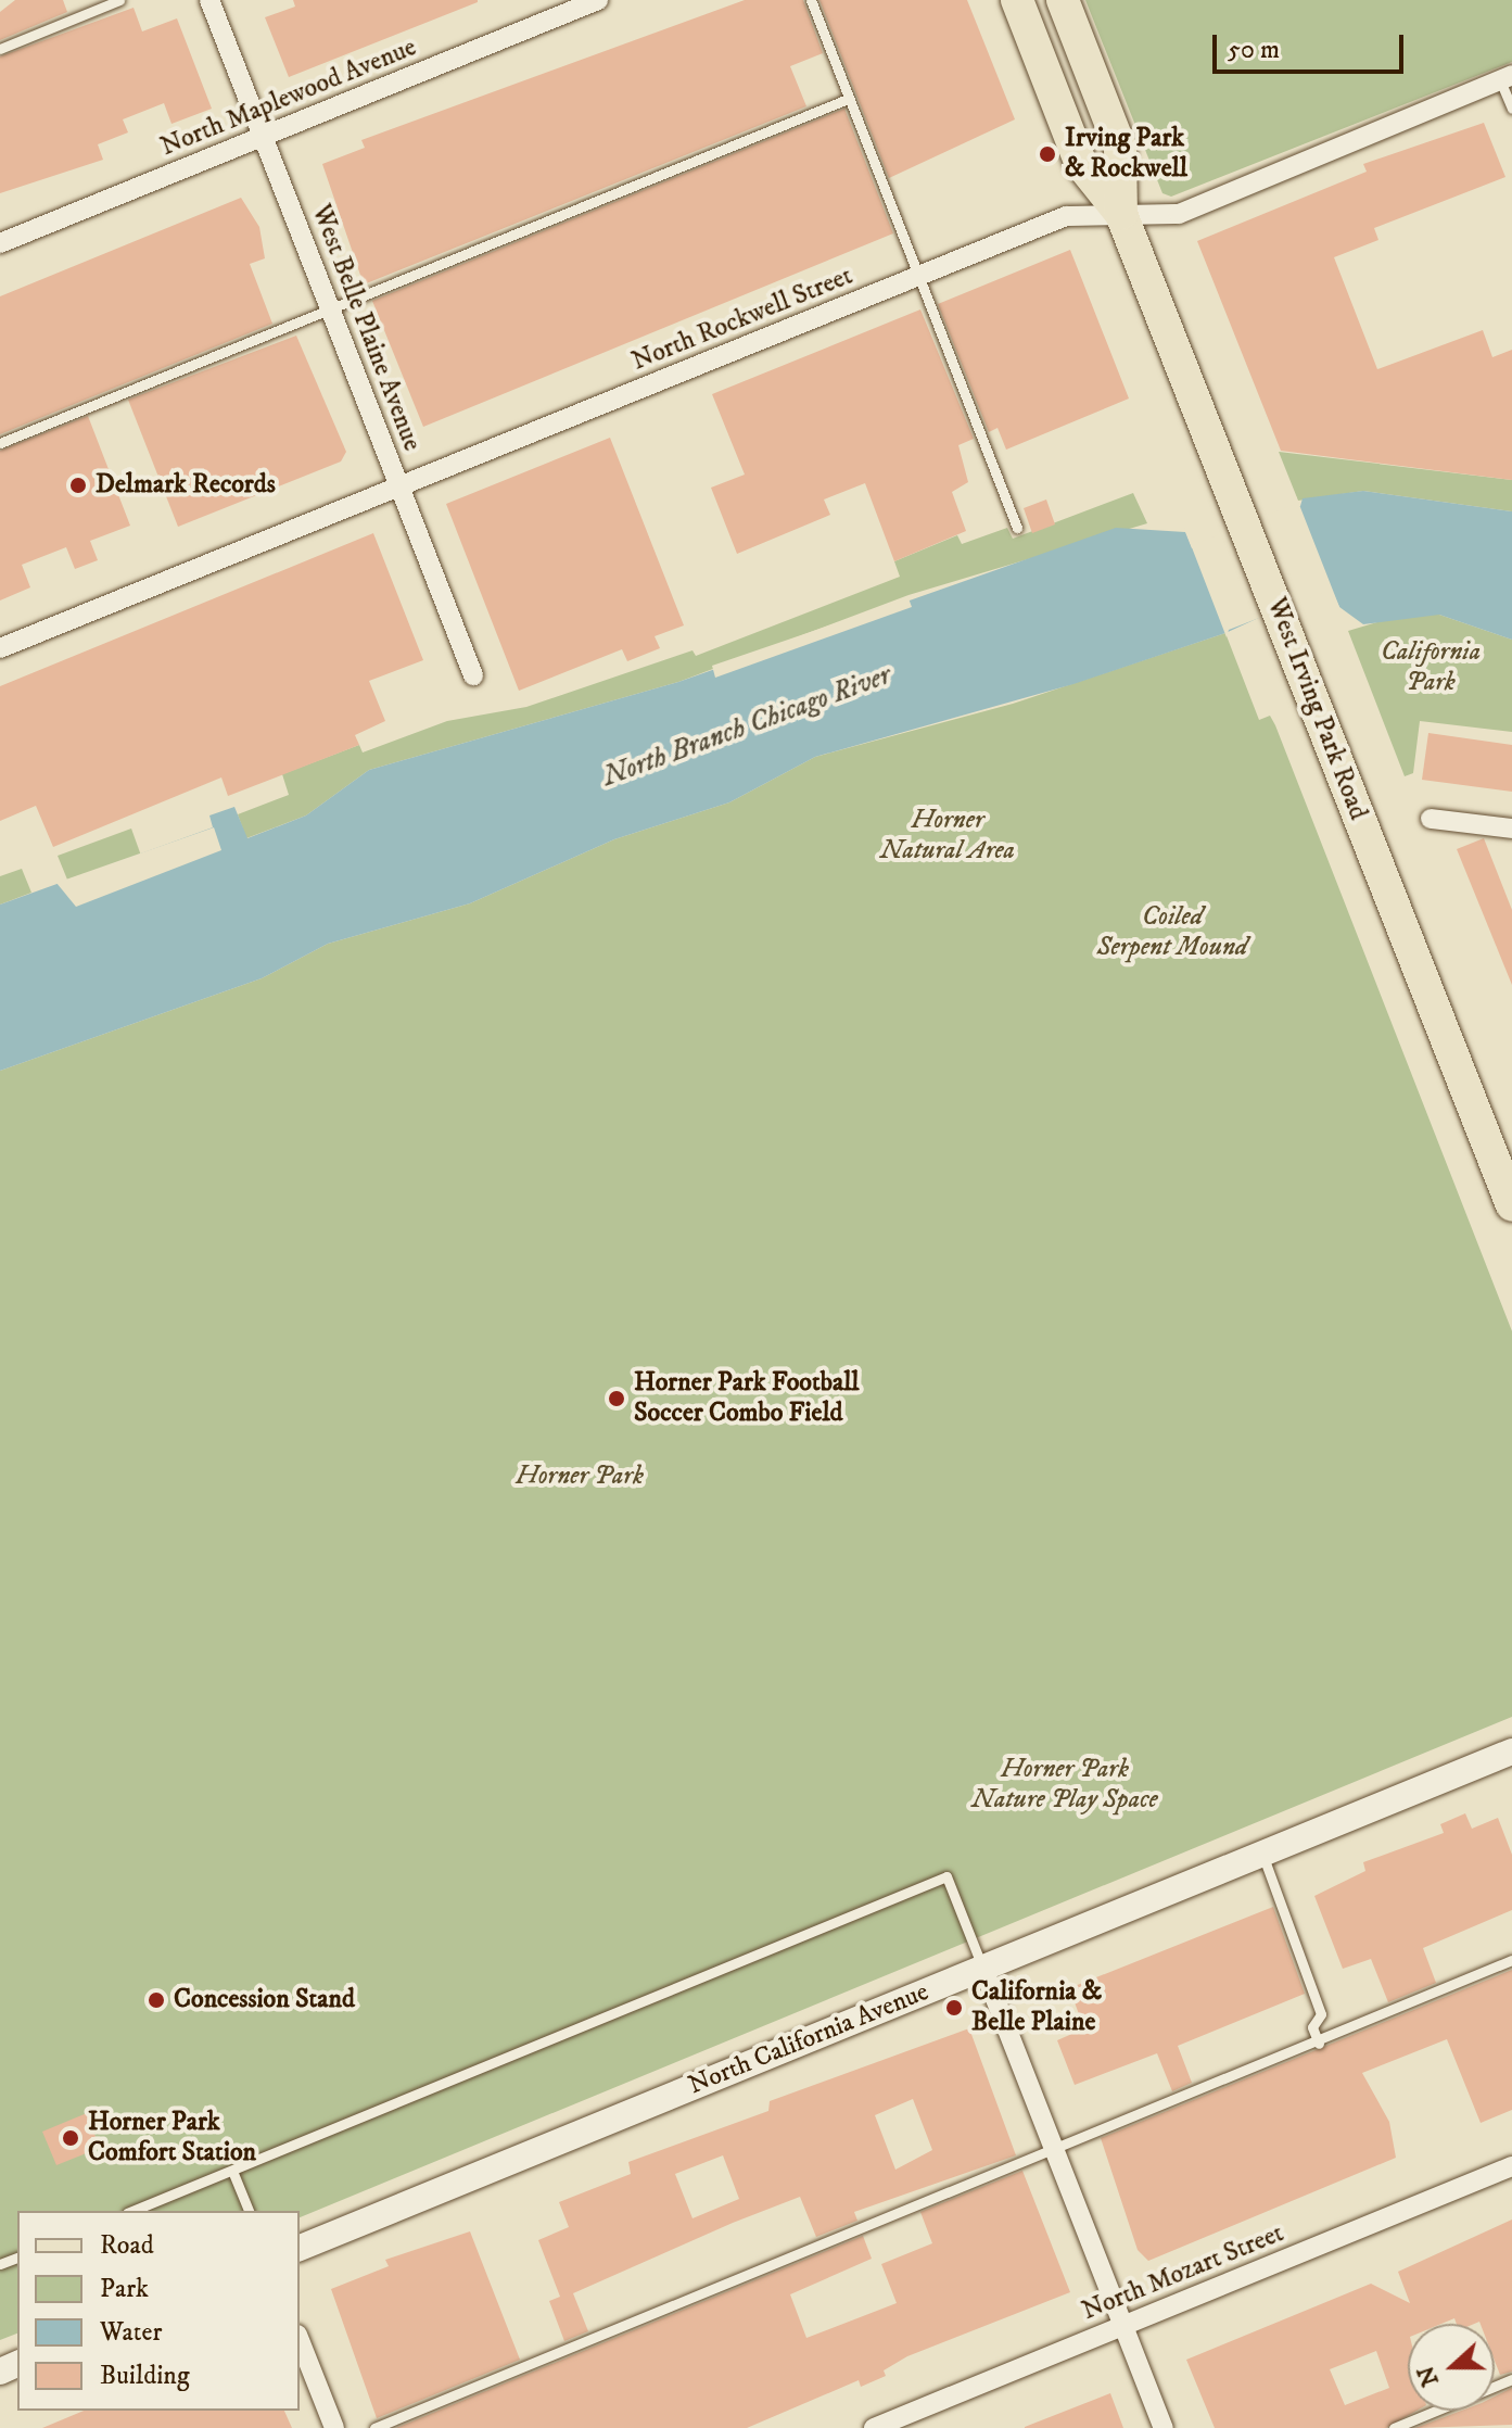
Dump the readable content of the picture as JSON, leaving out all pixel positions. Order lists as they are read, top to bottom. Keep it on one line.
{"streets":{"main road":["West Irving Park Road"],"street":["North Maplewood Avenue","North Rockwell Street","West Belle Plaine Avenue","North California Avenue","North Mozart Street"]},"crossings":[["North Maplewood Avenue","West Belle Plaine Avenue"],["North Rockwell Street","West Belle Plaine Avenue"],["North Rockwell Street","West Irving Park Road"]],"water":["North Branch Chicago River"],"parks":["California Park","Horner Natural Area","Coiled Serpent Mound","Horner Park","Horner Park Nature Play Space"],"places":["Irving Park & Rockwell","Delmark Records","Horner Park Football Soccer Combo Field","Concession Stand","California & Belle Plaine","Horner Park Comfort Station"],"legend":["Road","Park","Water","Building"],"scale_bar":"50 m","north":"left"}
